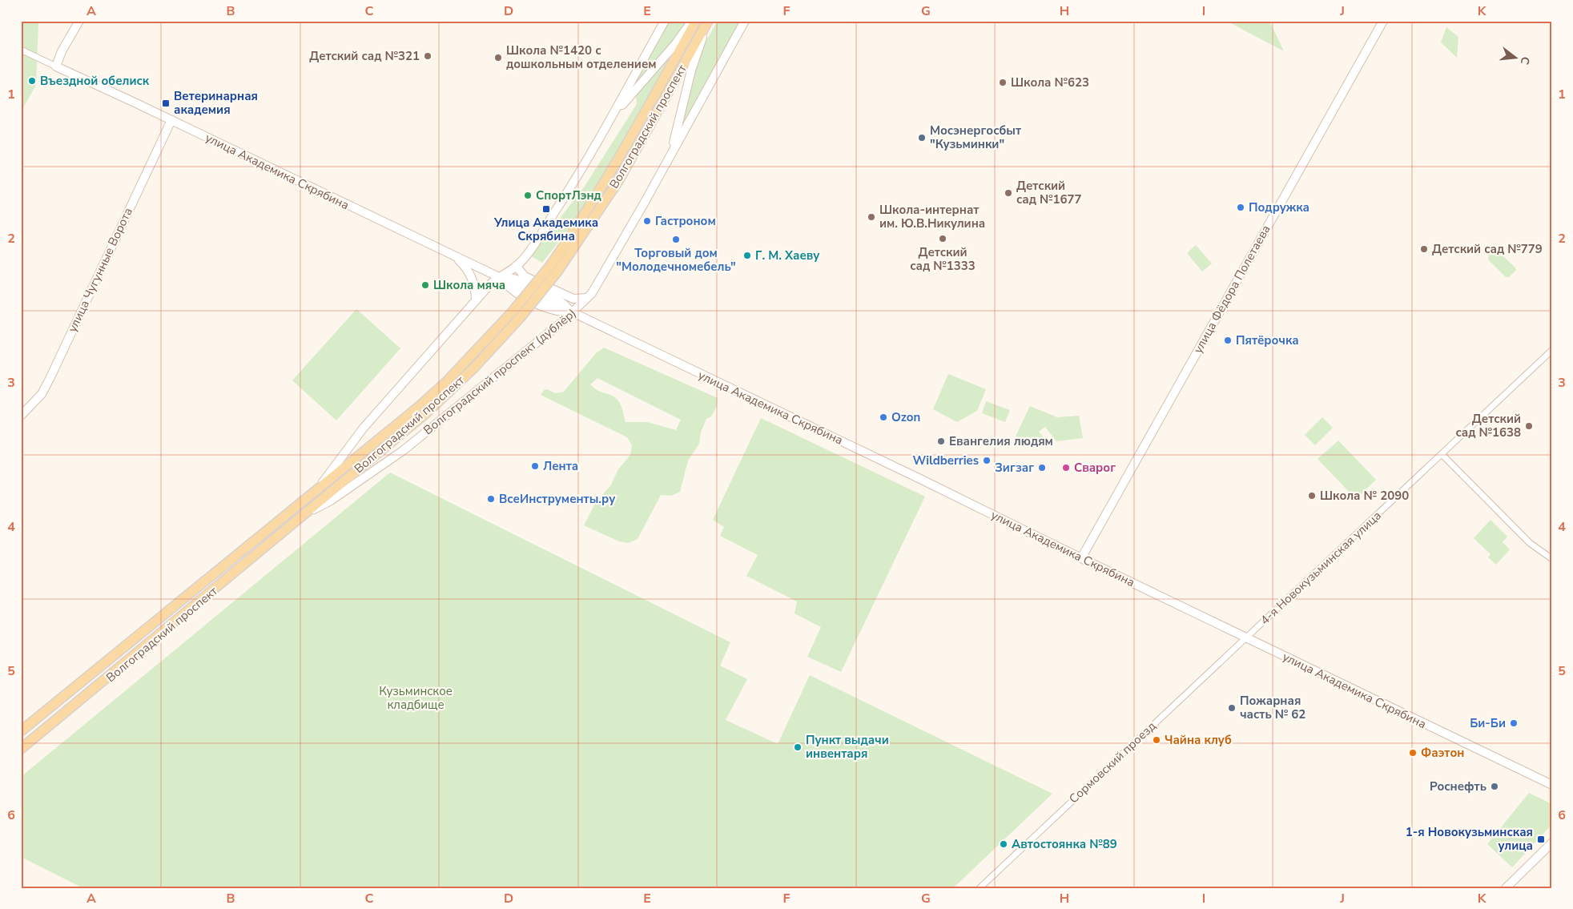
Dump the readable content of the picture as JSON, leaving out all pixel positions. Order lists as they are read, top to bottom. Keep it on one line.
{"streets":{"main road":["Волгоградский проспект","улица Академика Скрябина","улица Чугунные Ворота","улица Фёдора Полетаева","Волгоградский проспект (дублёр)"],"street":["4-я Новокузьминская улица","Сормовский проезд"]},"crossings":[["Волгоградский проспект","Волгоградский проспект (дублёр)"],["улица Академика Скрябина","улица Чугунные Ворота"],["улица Академика Скрябина","улица Фёдора Полетаева"],["улица Академика Скрябина","Волгоградский проспект (дублёр)"],["улица Академика Скрябина","4-я Новокузьминская улица"],["улица Академика Скрябина","Сормовский проезд"],["4-я Новокузьминская улица","Сормовский проезд"]],"parks":["Кузьминское кладбище"],"places":{"other":["Детский сад №321","Школа №1420 с дошкольным отделением","Въездной обелиск","Школа №623","Мосэнергосбыт \"Кузьминки\"","Детский сад №1677","СпортЛэнд","Подружка","Школа-интернат им. Ю.В.Никулина","Гастроном","Детский сад №1333","Торговый дом \"Молодечномебель\"","Детский сад №779","Г. М. Хаеву","Школа мяча","Пятёрочка","Ozon","Детский сад №1638","Евангелия людям","Wildberries","Лента","Зигзаг","Сварог","Школа № 2090","ВсеИнструменты.ру","Пожарная часть № 62","Би-Би","Чайна клуб","Пункт выдачи инвентаря","Фаэтон","Роснефть","Автостоянка №89"],"transit":["Ветеринарная академия","Улица Академика Скрябина","1-я Новокузьминская улица"]},"north":"right","grid":{"columns":["A","B","C","D","E","F","G","H","I","J","K"],"rows":["1","2","3","4","5","6"]}}
